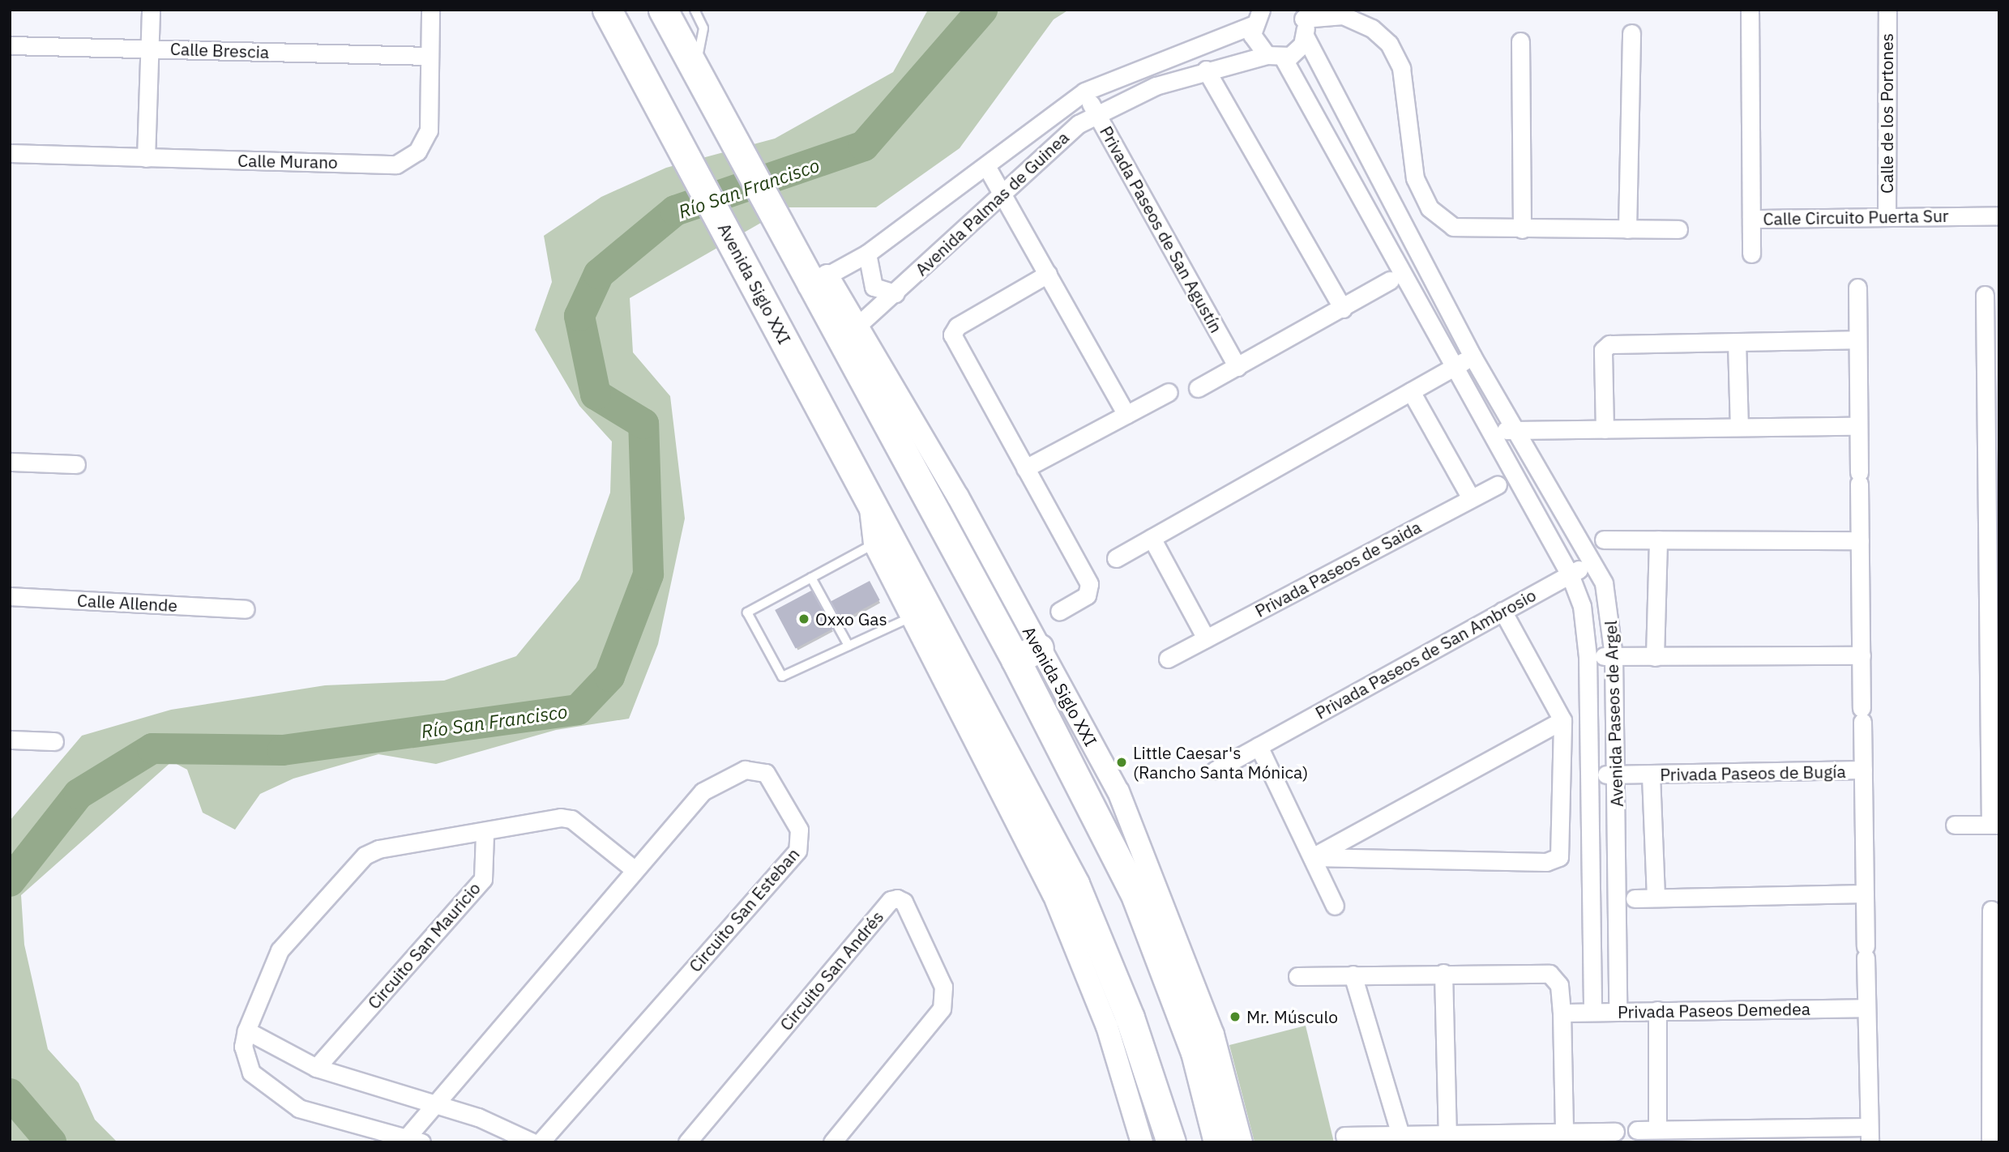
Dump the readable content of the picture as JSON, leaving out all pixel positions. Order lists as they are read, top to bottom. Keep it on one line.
{"streets":{"highway":["Avenida Siglo XXI"],"street":["Calle Brescia","Calle de los Portones","Calle Murano","Avenida Palmas de Guinea","Calle Circuito Puerta Sur","Privada Paseos de San Agustín","Privada Paseos de Saida","Calle Allende","Privada Paseos de San Ambrosio","Avenida Paseos de Argel","Privada Paseos de Bugía","Circuito San Esteban","Circuito San Mauricio","Circuito San Andrés","Privada Paseos Demedea"]},"crossings":[["Calle Brescia","Calle Murano"],["Calle de los Portones","Calle Circuito Puerta Sur"],["Avenida Palmas de Guinea","Privada Paseos de San Agustín"],["Avenida Palmas de Guinea","Avenida Siglo XXI"],["Privada Paseos de San Ambrosio","Avenida Paseos de Argel"],["Avenida Paseos de Argel","Privada Paseos de Bugía"],["Avenida Paseos de Argel","Privada Paseos Demedea"]],"water":["Río San Francisco"],"places":["Oxxo Gas","Little Caesar's (Rancho Santa Mónica)","Mr. Músculo"]}
